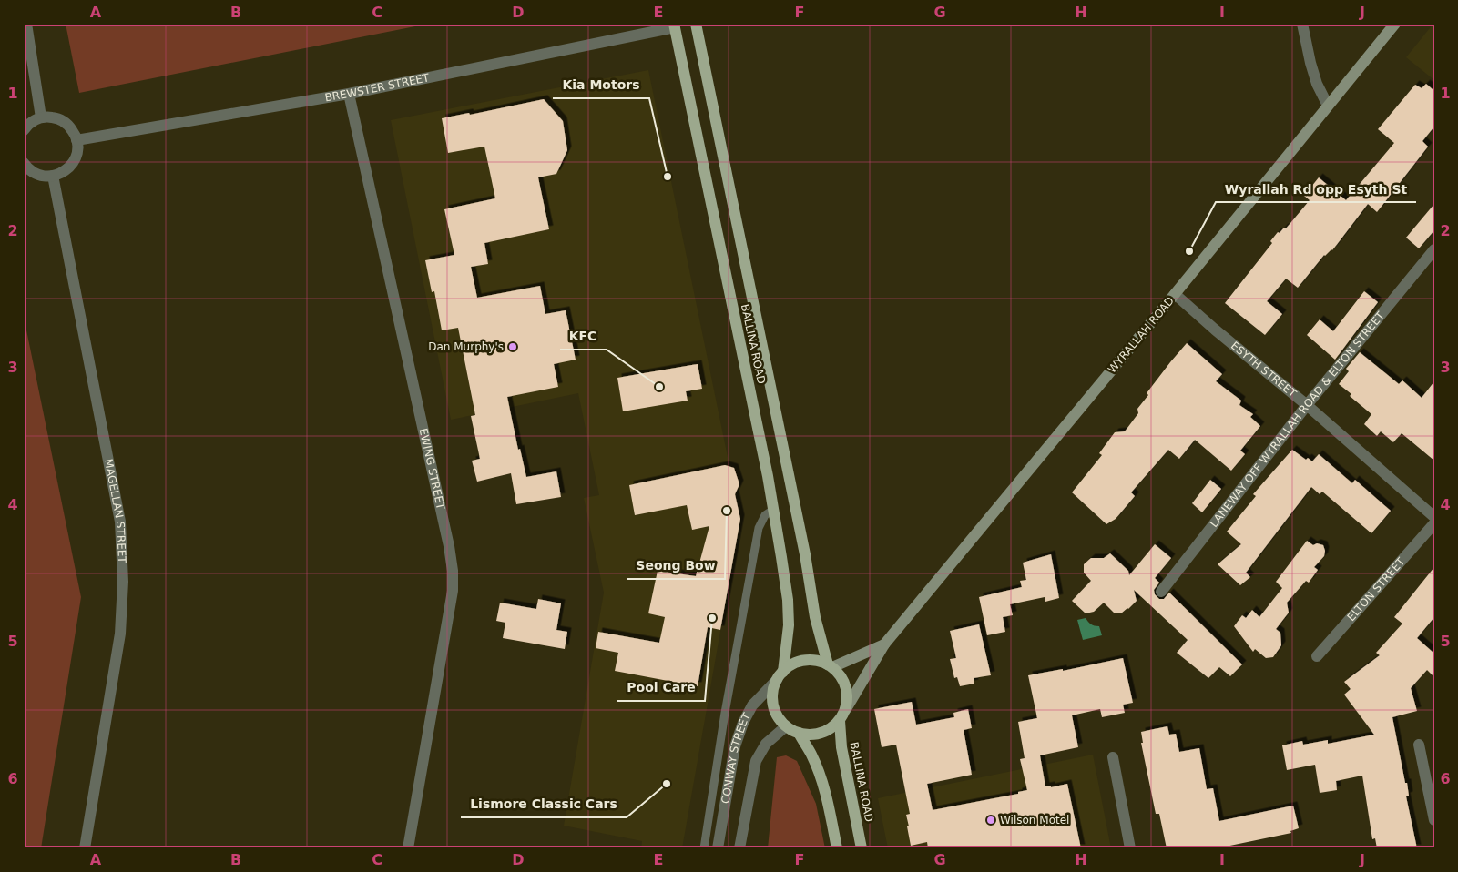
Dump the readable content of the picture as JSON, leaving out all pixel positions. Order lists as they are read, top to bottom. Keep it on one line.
{"streets":{"main road":["WYRALLAH ROAD","BALLINA ROAD"],"street":["BREWSTER STREET","ESYTH STREET","LANEWAY OFF WYRALLAH ROAD & ELTON STREET","EWING STREET","MAGELLAN STREET","ELTON STREET","CONWAY STREET"]},"crossings":[["BREWSTER STREET","BALLINA ROAD"],["BREWSTER STREET","EWING STREET"],["WYRALLAH ROAD","BALLINA ROAD"],["WYRALLAH ROAD","ESYTH STREET"],["WYRALLAH ROAD","CONWAY STREET"],["BALLINA ROAD","CONWAY STREET"],["ESYTH STREET","LANEWAY OFF WYRALLAH ROAD & ELTON STREET"]],"places":["Kia Motors","Wyrallah Rd opp Esyth St","Dan Murphy's","KFC","Seong Bow","Pool Care","Lismore Classic Cars","Wilson Motel"],"grid":{"columns":["A","B","C","D","E","F","G","H","I","J"],"rows":["1","2","3","4","5","6"]}}
